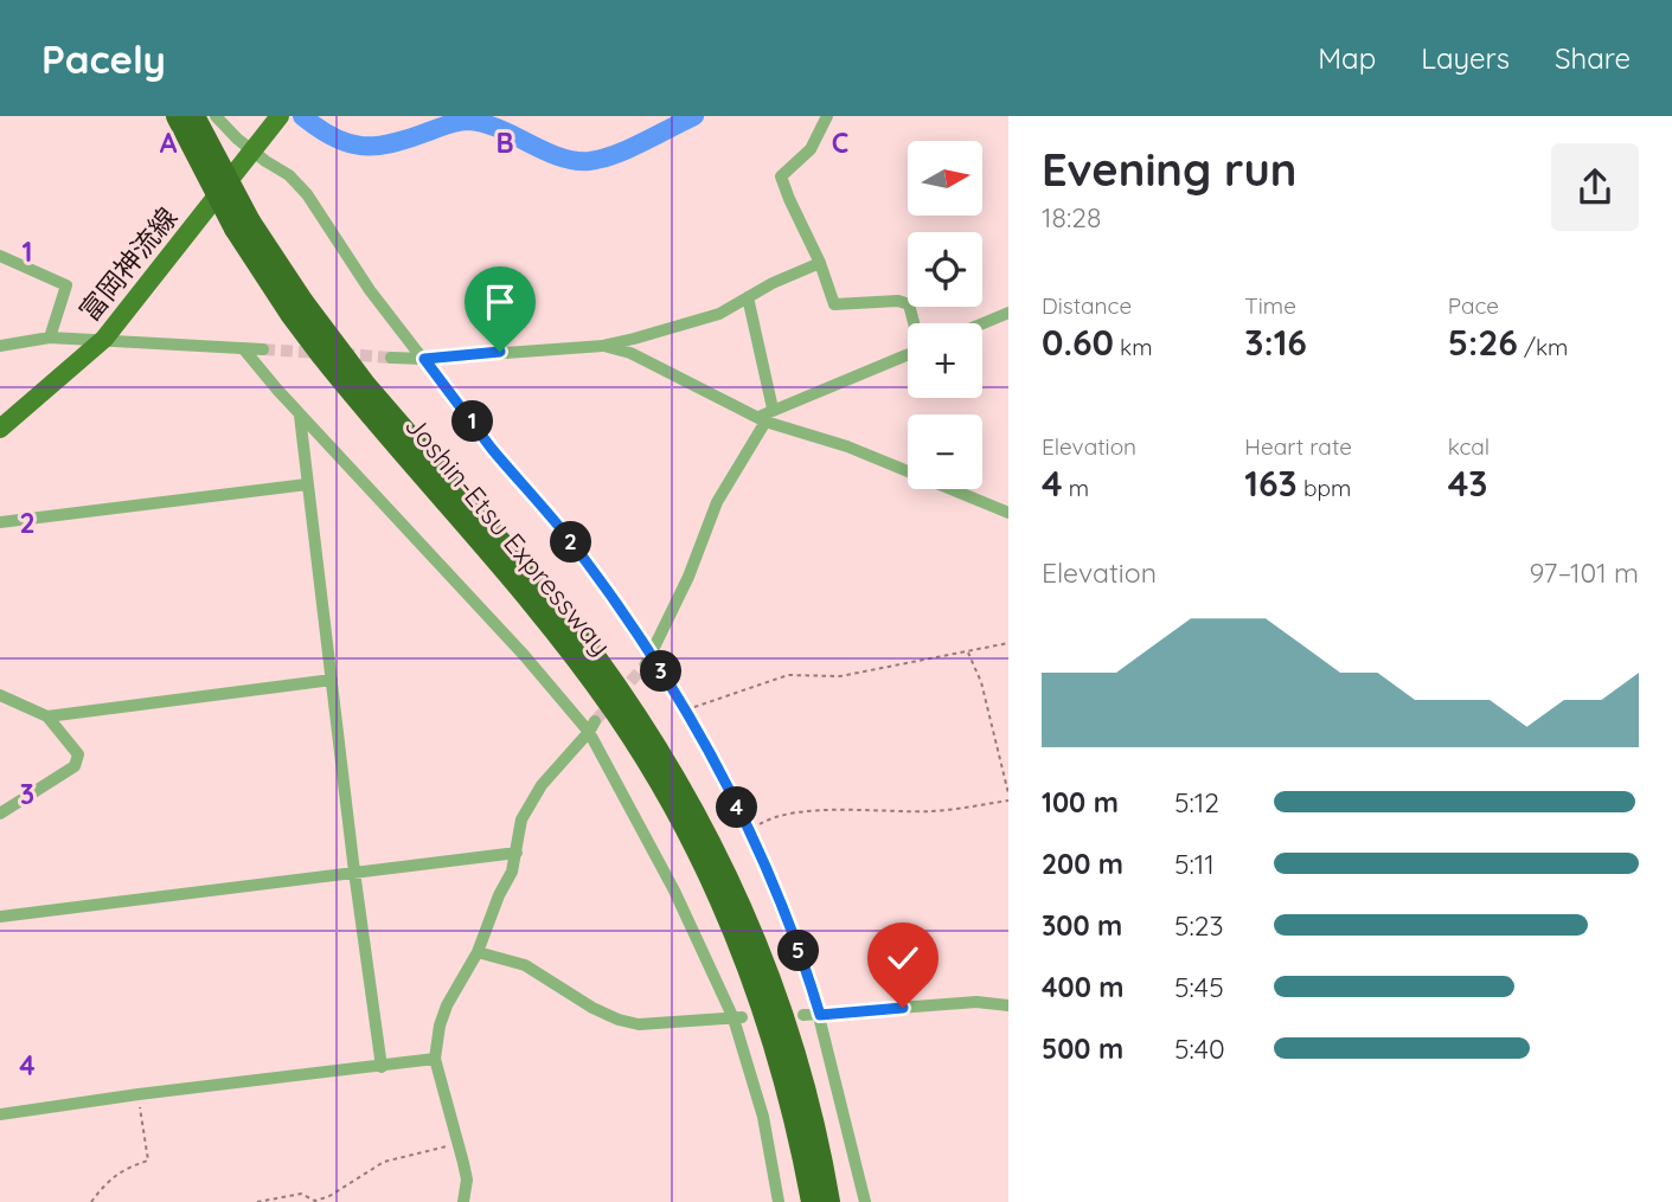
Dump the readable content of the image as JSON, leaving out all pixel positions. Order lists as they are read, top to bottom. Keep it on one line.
{"streets":{"highway":["Joshin-Etsu Expressway"],"main road":["富岡神流線"]},"north":"right","page":{"header":"Pacely","nav":["Map","Layers","Share"],"heading":["Evening run","18:28"],"map_buttons":["+","−"],"stats":[["Distance","0.60 km"],["Time","3:16"],["Pace","5:26 /km"],["Elevation","4 m"],["Heart rate","163 bpm"],["kcal","43"]],"pins":["1","2","3","4","5"],"chart":["Elevation","97–101 m"],"list":[{"name":"100 m","note":"5:12"},{"name":"200 m","note":"5:11"},{"name":"300 m","note":"5:23"},{"name":"400 m","note":"5:45"},{"name":"500 m","note":"5:40"}]},"grid":{"columns":["A","B","C"],"rows":["1","2","3","4"]}}
